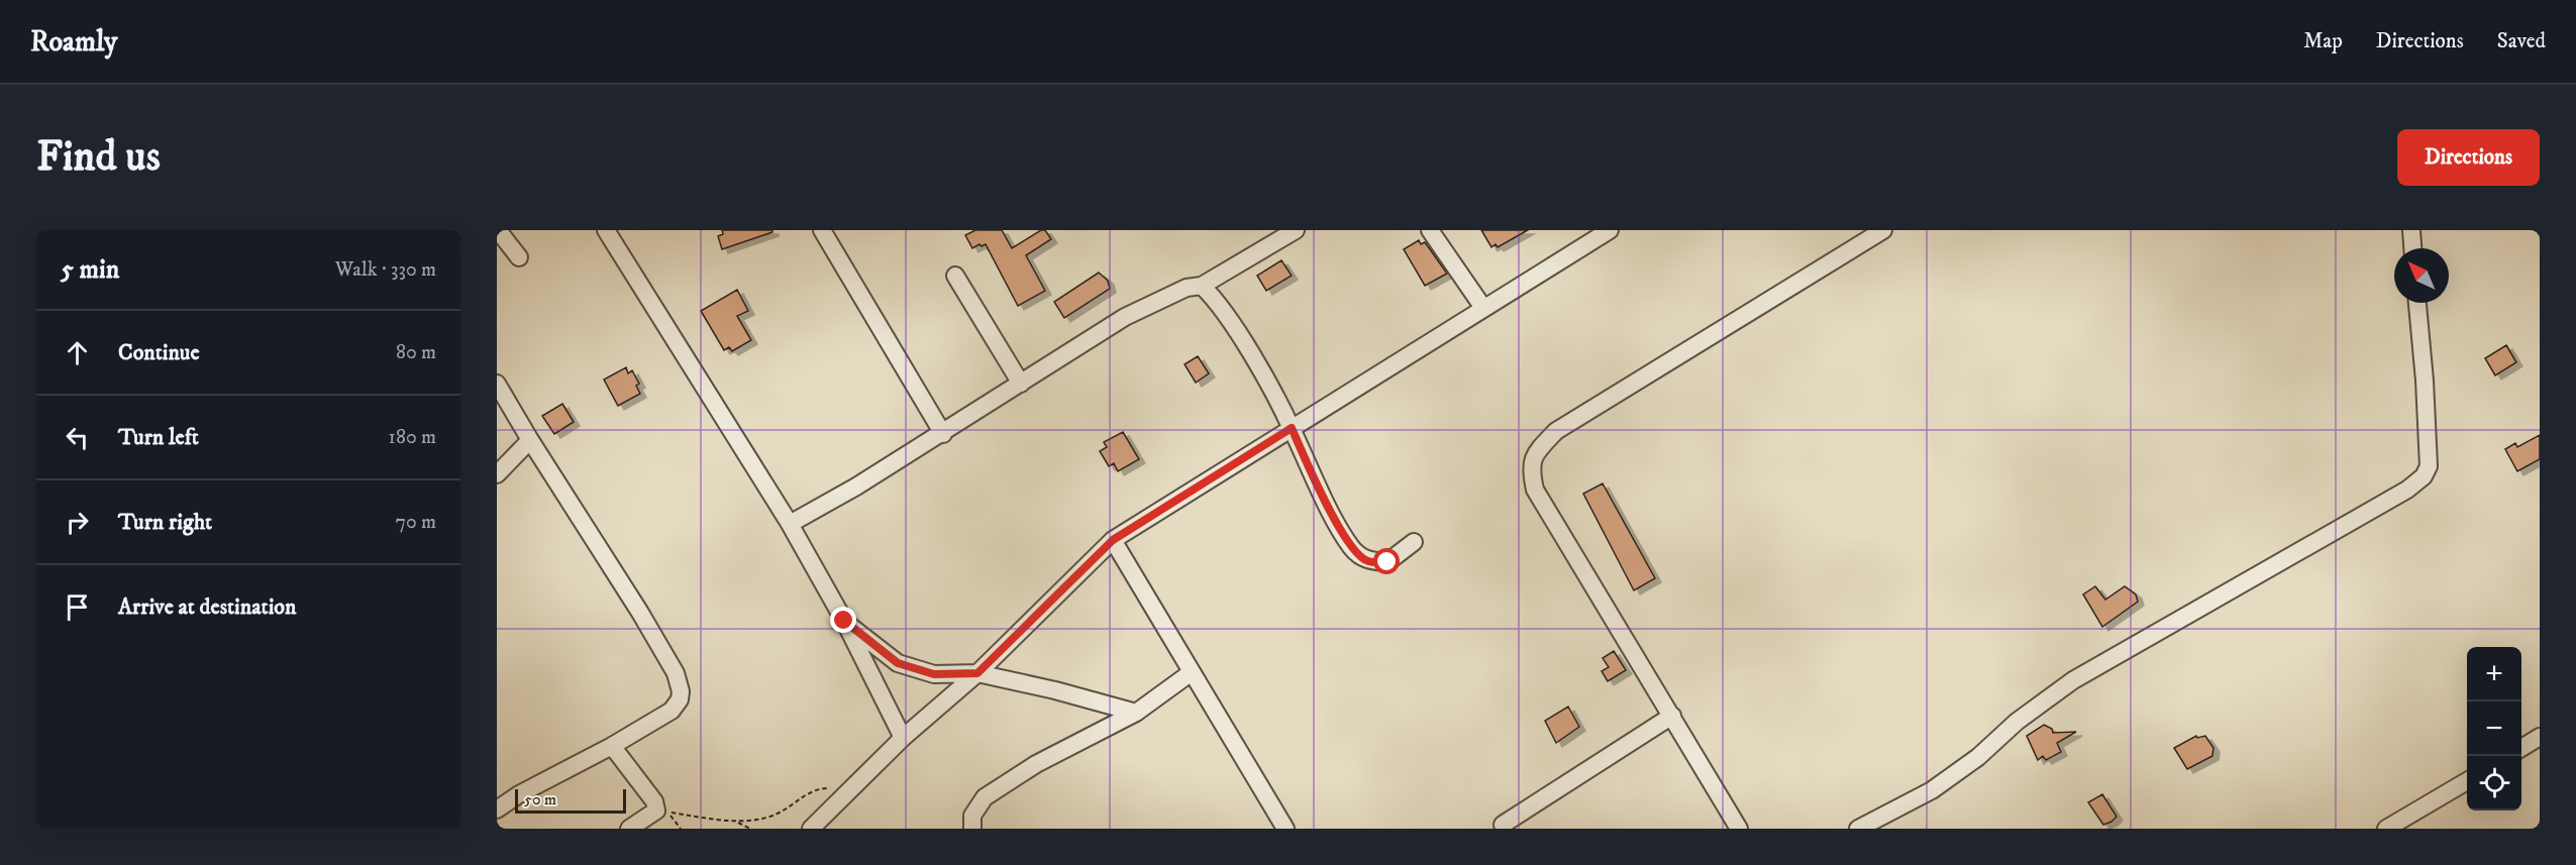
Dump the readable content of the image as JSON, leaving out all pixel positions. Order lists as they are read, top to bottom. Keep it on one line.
{"scale_bar":"50 m","north":"top left","page":{"header":"Roamly","nav":["Map","Directions","Saved"],"buttons":"Directions","title":"Find us","heading":["5 min","Walk · 330 m"],"list":[["Continue","80 m"],["Turn left","180 m"],["Turn right","70 m"],"Arrive at destination"],"map_buttons":["+","−"],"scale":"50 m"}}
